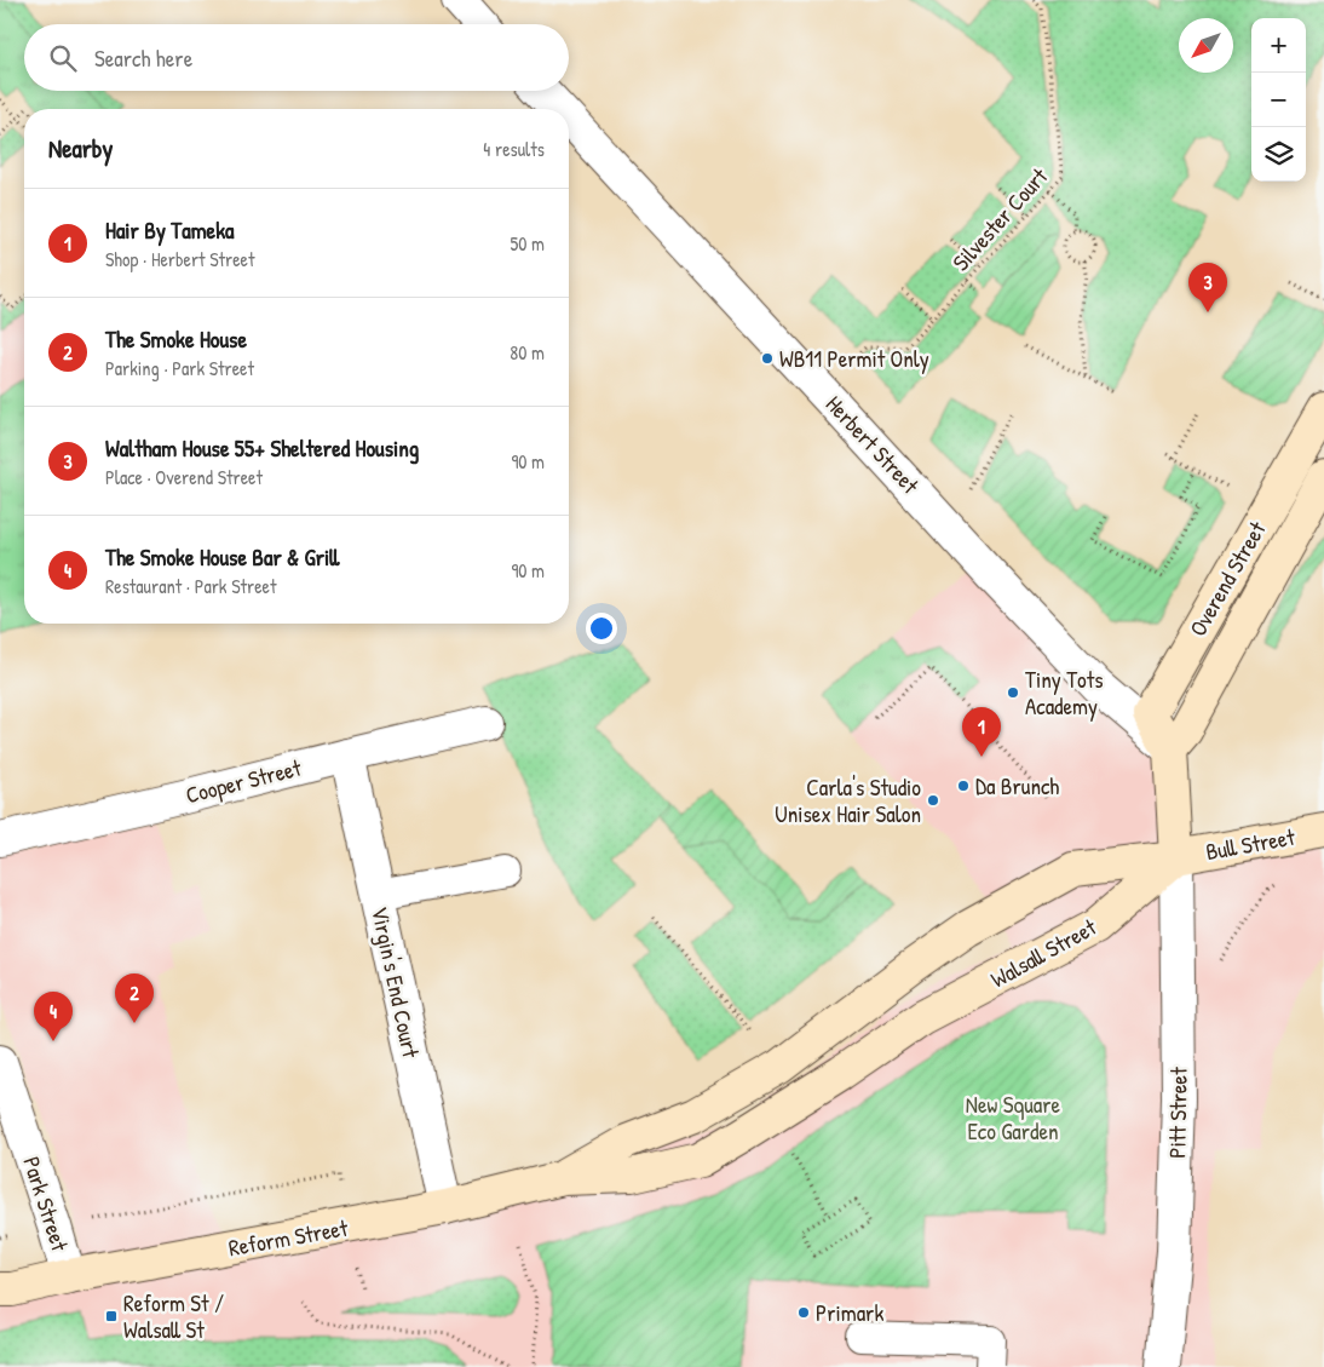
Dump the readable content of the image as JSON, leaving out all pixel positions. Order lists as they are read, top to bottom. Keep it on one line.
{"streets":{"street":["Herbert Street","Overend Street","Cooper Street","Bull Street","Walsall Street","Virgin's End Court","Pitt Street","Park Street","Reform Street"],"path":["Silvester Court"]},"crossings":[["Herbert Street","Overend Street"],["Overend Street","Bull Street"],["Overend Street","Walsall Street"],["Overend Street","Pitt Street"],["Cooper Street","Virgin's End Court"],["Bull Street","Walsall Street"],["Bull Street","Pitt Street"],["Walsall Street","Pitt Street"],["Walsall Street","Reform Street"],["Virgin's End Court","Reform Street"],["Park Street","Reform Street"]],"parks":["New Square Eco Garden"],"places":{"other":["WB11 Permit Only","Tiny Tots Academy","Da Brunch","Carla's Studio Unisex Hair Salon","Primark"],"transit":["Reform St / Walsall St"]},"north":"bottom left","page":{"map_buttons":["+","−"],"search":"Search here","heading":["Nearby","4 results"],"list":[{"mark":"1","name":"Hair By Tameka","note":"Shop · Herbert Street","value":"50 m"},{"mark":"2","name":"The Smoke House","note":"Parking · Park Street","value":"80 m"},{"mark":"3","name":"Waltham House 55+ Sheltered Housing","note":"Place · Overend Street","value":"90 m"},{"mark":"4","name":"The Smoke House Bar & Grill","note":"Restaurant · Park Street","value":"90 m"}],"pins":["3","1","2","4"]}}
